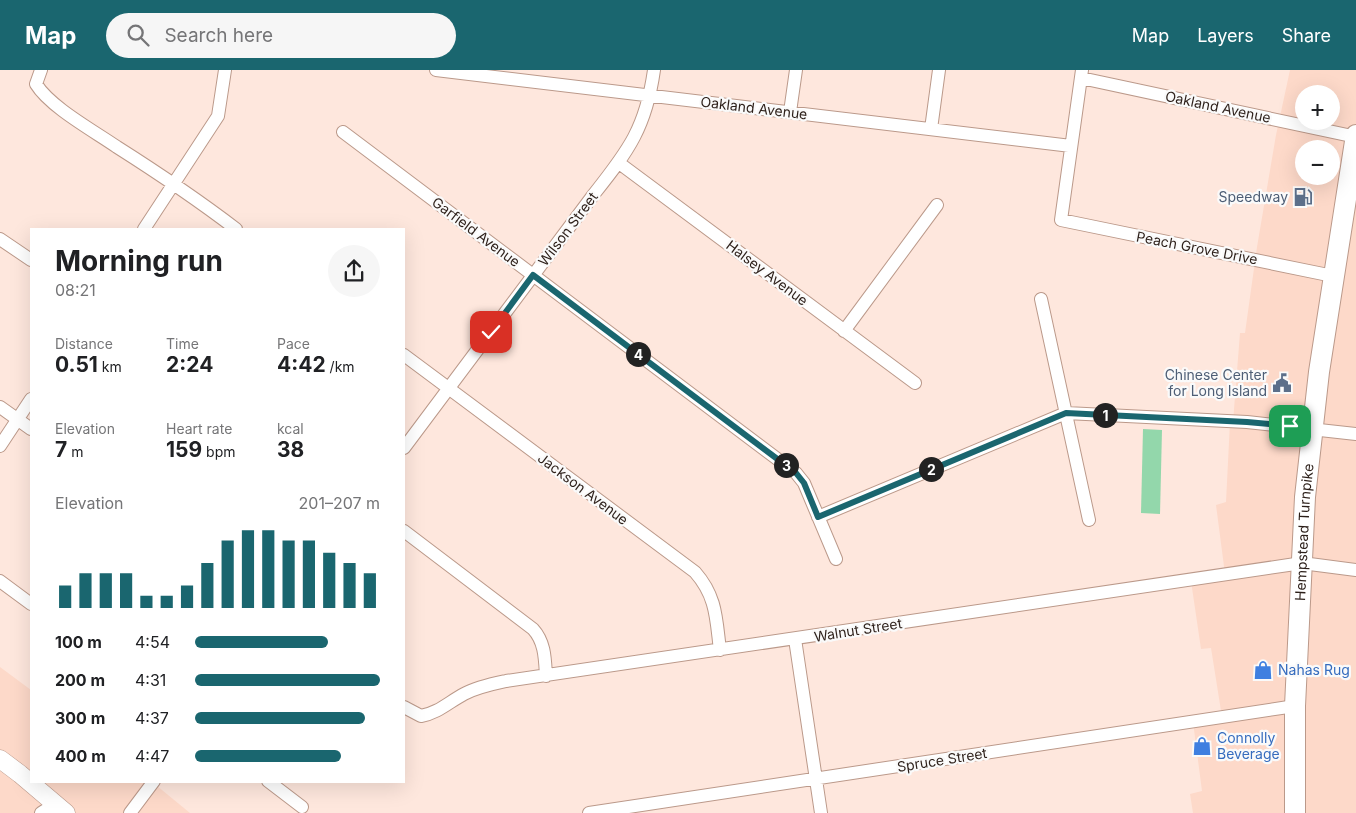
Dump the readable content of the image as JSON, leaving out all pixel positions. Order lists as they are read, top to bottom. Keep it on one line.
{"streets":{"main road":["Hempstead Turnpike"],"street":["Oakland Avenue","Wilson Street","Garfield Avenue","Peach Grove Drive","Halsey Avenue","Jackson Avenue","Walnut Street","Spruce Street"]},"crossings":[["Oakland Avenue","Wilson Street"],["Oakland Avenue","Peach Grove Drive"],["Oakland Avenue","Hempstead Turnpike"],["Wilson Street","Garfield Avenue"],["Wilson Street","Halsey Avenue"],["Wilson Street","Jackson Avenue"],["Peach Grove Drive","Hempstead Turnpike"],["Jackson Avenue","Walnut Street"],["Hempstead Turnpike","Walnut Street"],["Hempstead Turnpike","Spruce Street"]],"places":{"fuel station":["Speedway"],"public building":["Chinese Center for Long Island"],"shop":["Nahas Rug","Connolly Beverage"]},"page":{"header":"Map","search":"Search here","nav":["Map","Layers","Share"],"map_buttons":["+","−"],"heading":["Morning run","08:21"],"stats":[["Distance","0.51 km"],["Time","2:24"],["Pace","4:42 /km"],["Elevation","7 m"],["Heart rate","159 bpm"],["kcal","38"]],"pins":["4","1","3","2"],"chart":["Elevation","201–207 m"],"list":[{"name":"100 m","note":"4:54"},{"name":"200 m","note":"4:31"},{"name":"300 m","note":"4:37"},{"name":"400 m","note":"4:47"}]}}
